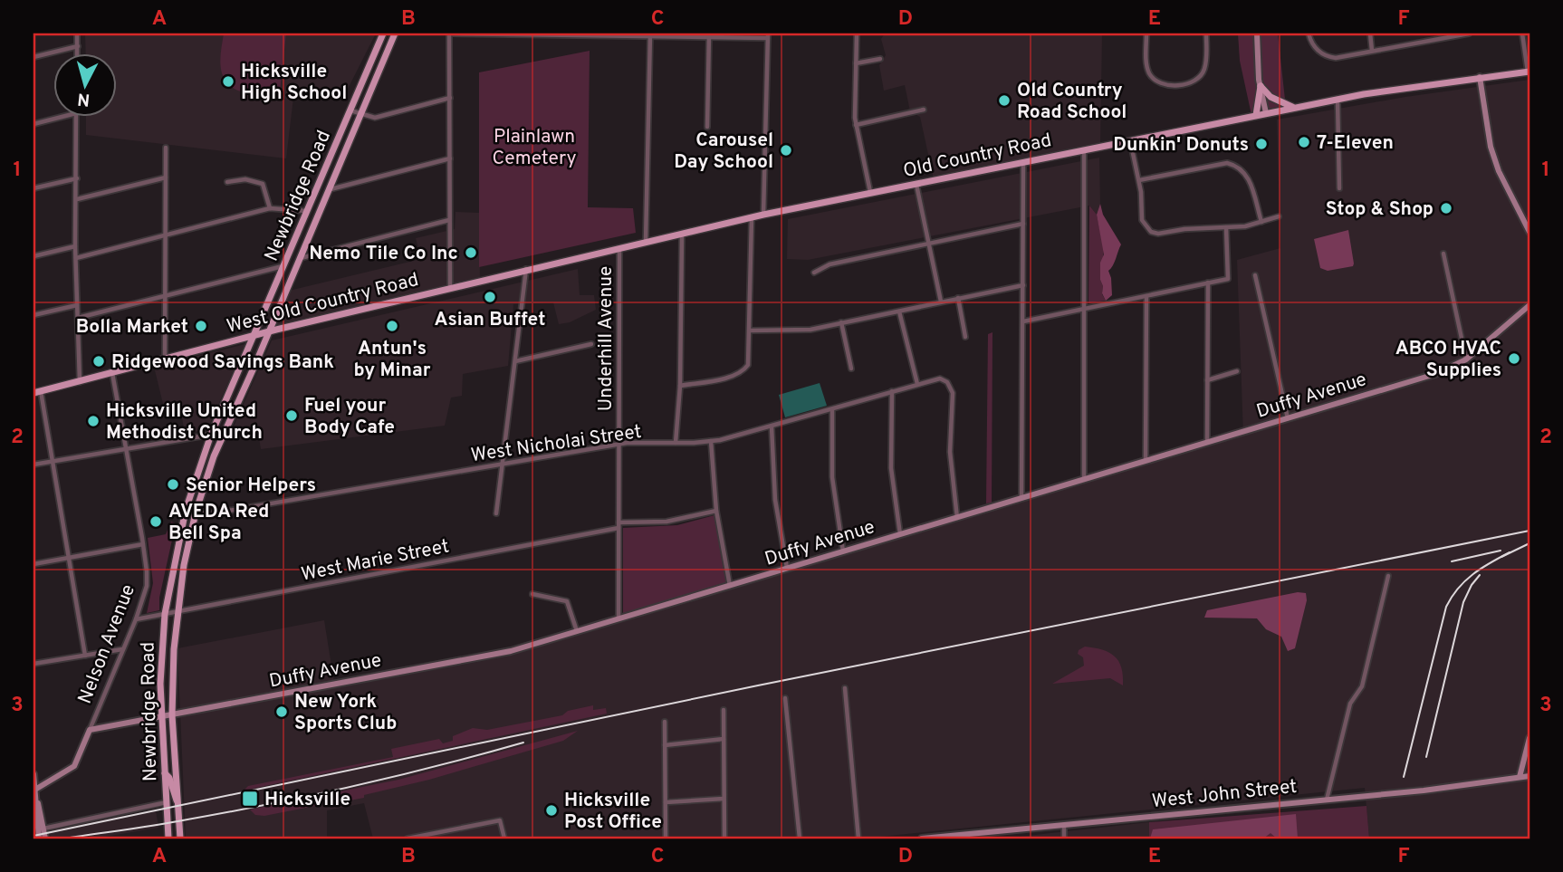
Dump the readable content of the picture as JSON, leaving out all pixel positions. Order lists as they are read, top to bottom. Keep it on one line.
{"streets":{"main road":["Old Country Road","Newbridge Road","West Old Country Road"],"street":["Underhill Avenue","Duffy Avenue","West Nicholai Street","West Marie Street","Nelson Avenue","West John Street"]},"crossings":[["Old Country Road","West Old Country Road"],["Old Country Road","Underhill Avenue"],["Newbridge Road","West Old Country Road"],["Newbridge Road","Duffy Avenue"],["Newbridge Road","West Nicholai Street"],["Newbridge Road","West Marie Street"],["West Old Country Road","Underhill Avenue"],["West Old Country Road","Nelson Avenue"],["Underhill Avenue","Duffy Avenue"],["Underhill Avenue","West Nicholai Street"],["Underhill Avenue","West Marie Street"],["Duffy Avenue","West Nicholai Street"],["Duffy Avenue","Nelson Avenue"],["West Marie Street","Nelson Avenue"]],"parks":["Plainlawn Cemetery"],"places":{"other":["Hicksville High School","Old Country Road School","7-Eleven","Dunkin' Donuts","Carousel Day School","Stop & Shop","Nemo Tile Co Inc","Asian Buffet","Bolla Market","Antun's by Minar","ABCO HVAC Supplies","Ridgewood Savings Bank","Fuel your Body Cafe","Hicksville United Methodist Church","Senior Helpers","AVEDA Red Bell Spa","New York Sports Club","Hicksville Post Office"],"transit":["Hicksville"]},"north":"bottom","grid":{"columns":["A","B","C","D","E","F"],"rows":["1","2","3"]}}
